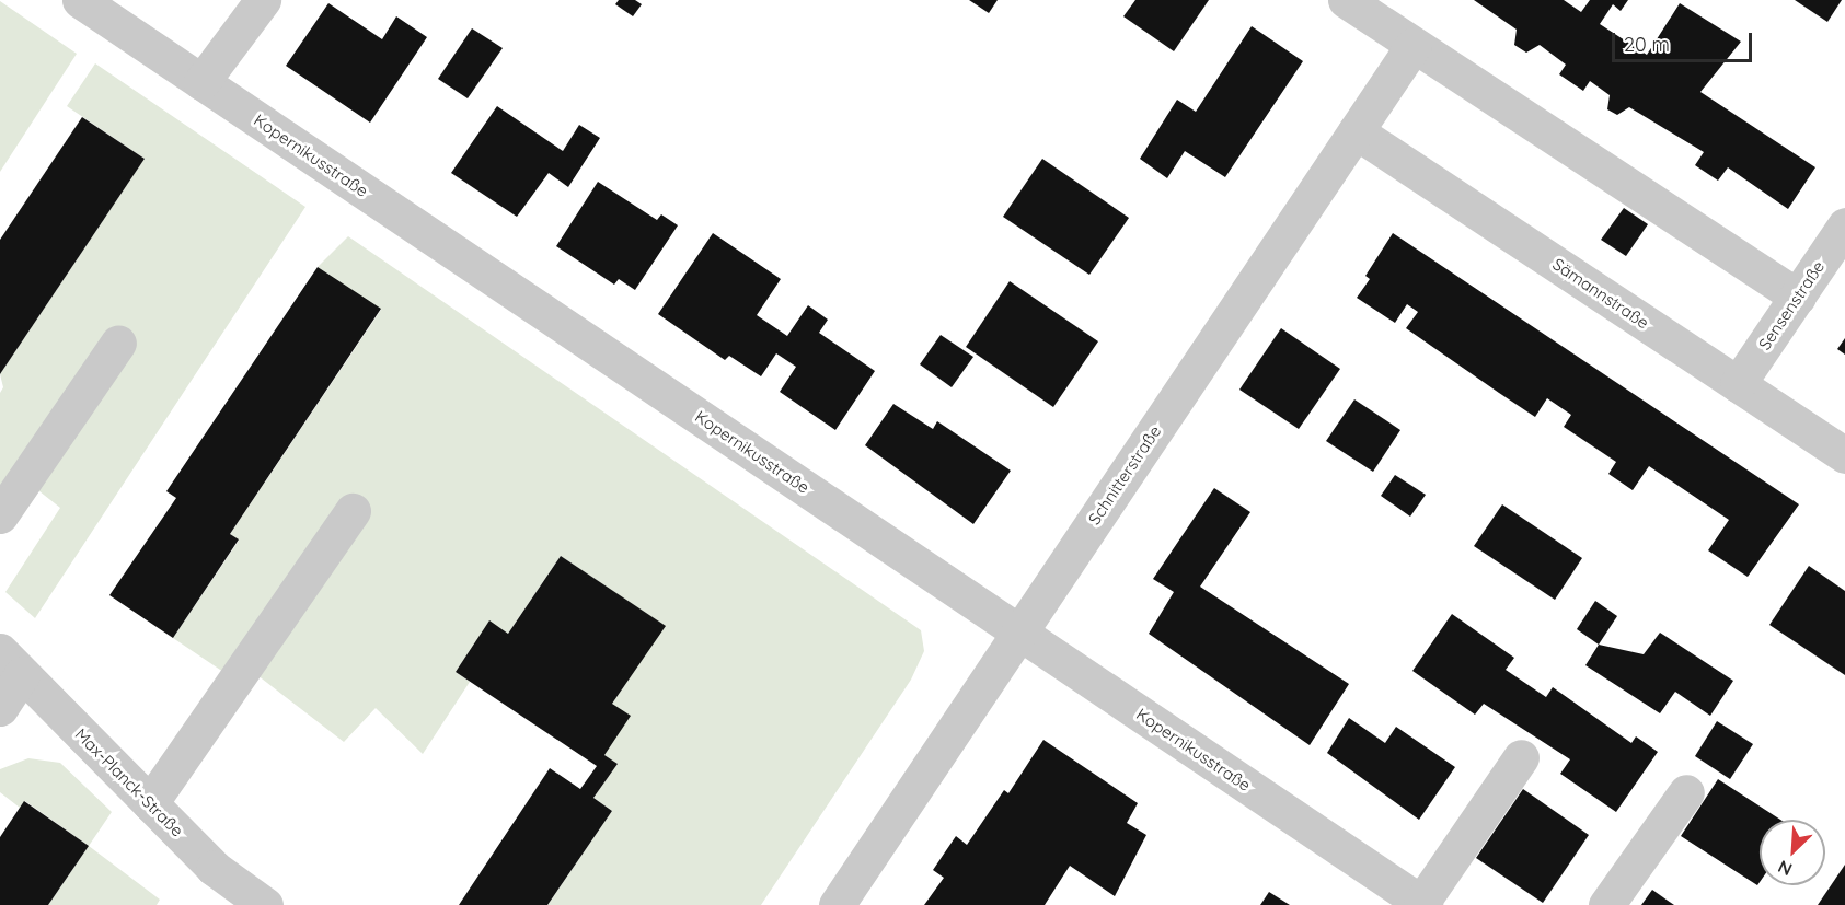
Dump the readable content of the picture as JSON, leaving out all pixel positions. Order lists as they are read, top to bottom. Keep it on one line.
{"streets":{"street":["Kopernikusstraße","Sämannstraße","Sensenstraße","Schnitterstraße","Max-Planck-Straße"]},"crossings":[["Kopernikusstraße","Schnitterstraße"],["Sämannstraße","Sensenstraße"],["Sämannstraße","Schnitterstraße"]],"scale_bar":"20 m","north":"bottom left"}
